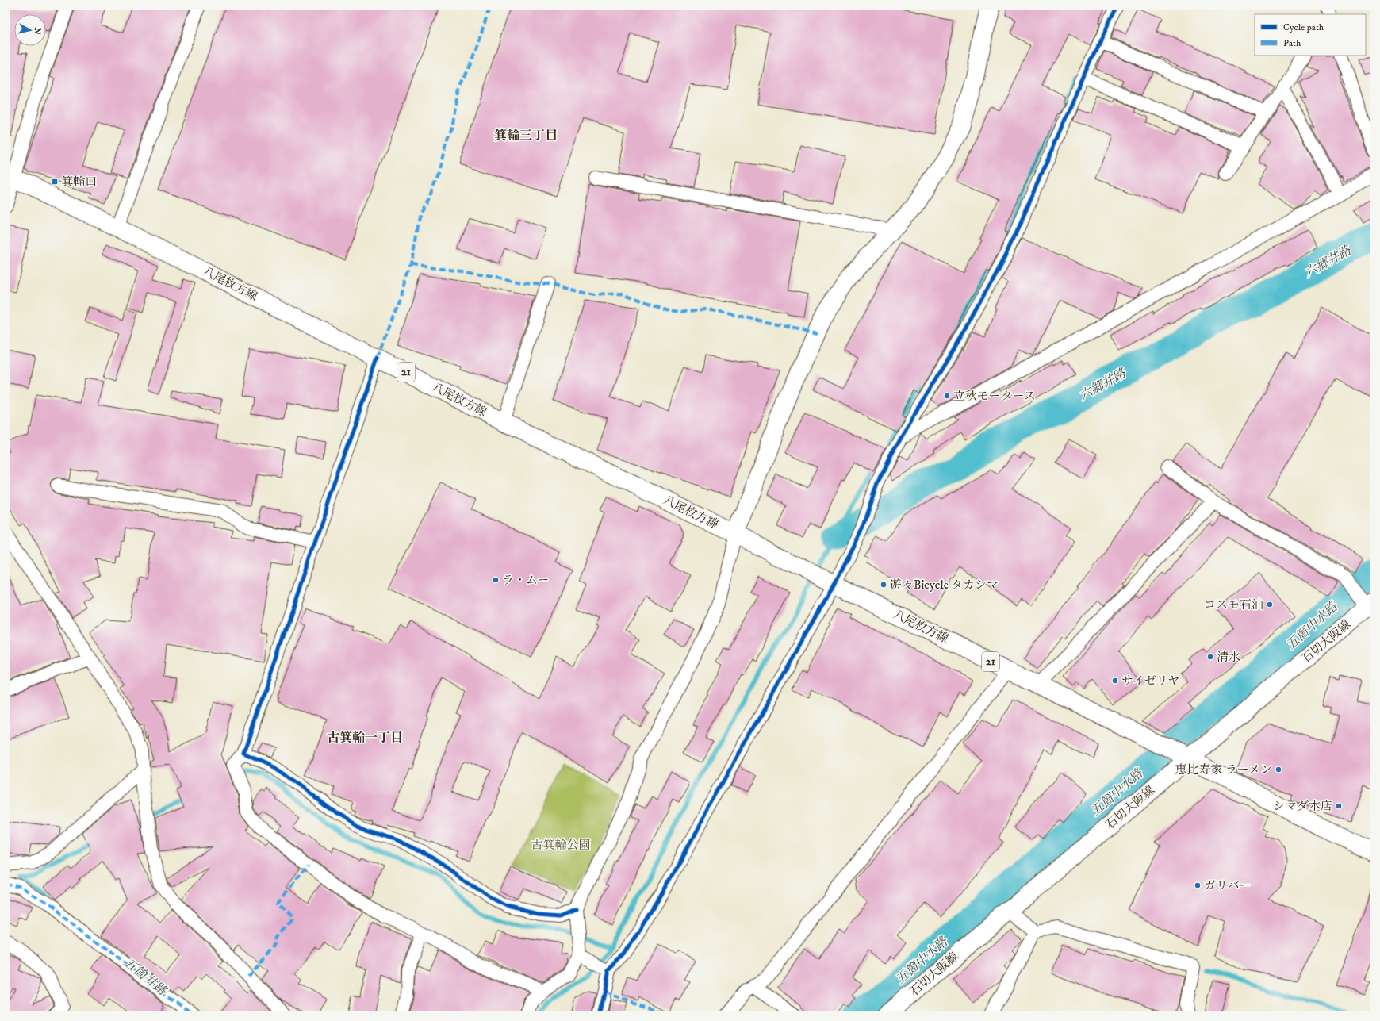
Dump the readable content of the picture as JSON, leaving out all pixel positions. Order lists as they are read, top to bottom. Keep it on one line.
{"streets":{"main road":["八尾枚方線","21","石切大阪線"]},"crossings":[["八尾枚方線","石切大阪線"]],"districts":["箕輪三丁目","古箕輪一丁目"],"water":["六郷井路","五箇中水路","五箇井路"],"parks":["古箕輪公園"],"places":{"transit":["箕輪口"],"other":["立秋モータース","ラ・ムー","遊々Bicycle タカシマ","コスモ石油","清水","サイゼリヤ","恵比寿家 ラーメン","シマダ本店","ガリバー"]},"legend":["Cycle path","Path"],"north":"right"}
